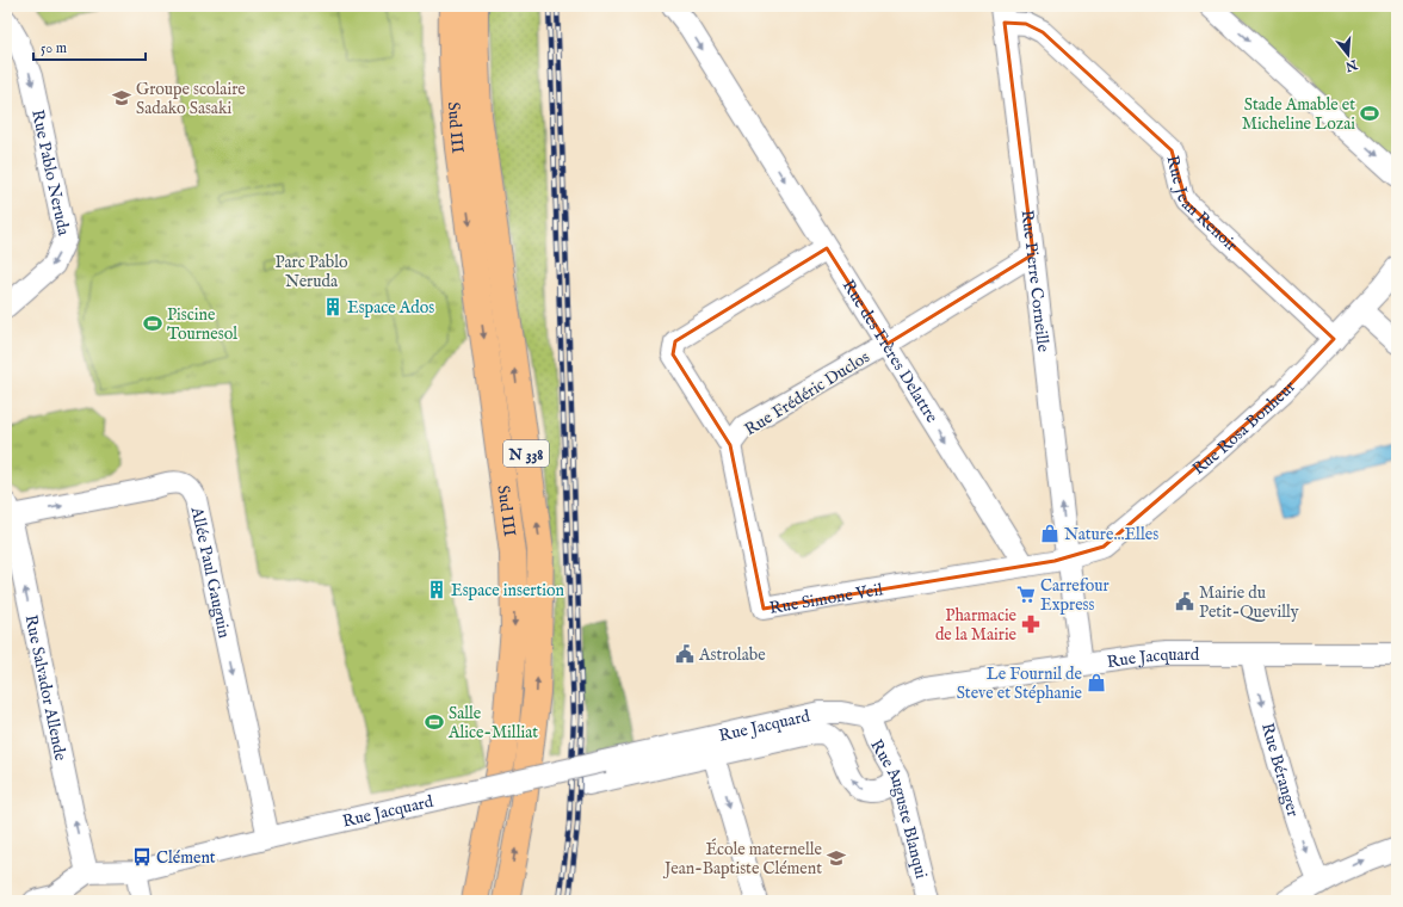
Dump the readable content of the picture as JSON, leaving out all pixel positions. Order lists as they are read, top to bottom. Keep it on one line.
{"streets":{"highway":["Sud III","N 338"],"street":["Rue Pablo Neruda","Rue Jean Renoir","Rue Pierre Corneille","Rue des Frères Delattre","Rue Frédéric Duclos","Rue Rosa Bonheur","Allée Paul Gauguin","Rue Simone Veil","Rue Jacquard","Rue Salvador Allende","Rue Béranger","Rue Auguste Blanqui"]},"crossings":[["Rue Jean Renoir","Rue Pierre Corneille"],["Rue Jean Renoir","Rue Rosa Bonheur"],["Rue Pierre Corneille","Rue Frédéric Duclos"],["Rue Pierre Corneille","Rue Rosa Bonheur"],["Rue des Frères Delattre","Rue Frédéric Duclos"],["Rue des Frères Delattre","Rue Simone Veil"],["Rue Frédéric Duclos","Rue Simone Veil"],["Allée Paul Gauguin","Rue Jacquard"],["Allée Paul Gauguin","Rue Salvador Allende"],["Rue Jacquard","Rue Salvador Allende"],["Rue Jacquard","Rue Béranger"],["Rue Jacquard","Rue Auguste Blanqui"]],"one_way":["Rue Pablo Neruda","Rue Pierre Corneille","Rue des Frères Delattre","Rue Frédéric Duclos","Rue Salvador Allende","Rue Béranger"],"parks":["Parc Pablo Neruda"],"places":{"school or university":["Groupe scolaire Sadako Sasaki","École maternelle Jean-Baptiste Clément"],"sports":["Stade Amable et Micheline Lozai","Piscine Tournesol","Salle Alice-Milliat"],"building":["Espace Ados","Espace insertion"],"shop":["Nature...Elles","Le Fournil de Steve et Stéphanie"],"supermarket":["Carrefour Express"],"public building":["Mairie du Petit-Quevilly","Astrolabe"],"pharmacy":["Pharmacie de la Mairie"],"bus stop":["Clément"]},"scale_bar":"50 m","north":"bottom"}
